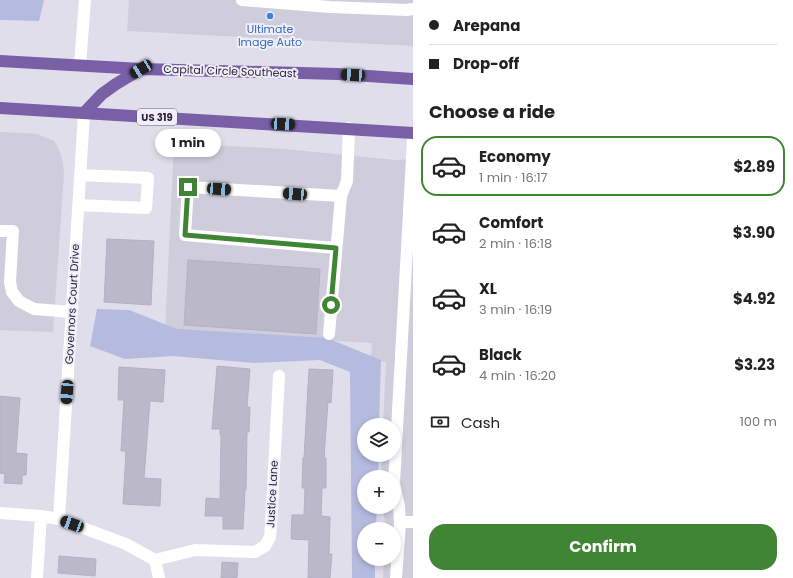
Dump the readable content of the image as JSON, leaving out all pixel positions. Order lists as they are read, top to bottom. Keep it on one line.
{"streets":{"main road":["Capital Circle Southeast","US 319"],"street":["Governors Court Drive","Justice Lane"]},"crossings":[["US 319","Governors Court Drive"]],"places":["Ultimate Image Auto"],"page":{"banner":["Arepana","Drop-off"],"heading":"Choose a ride","bubble":"1 min","list":[{"name":"Economy","note":"1 min · 16:17","value":"$2.89"},{"name":"Comfort","note":"2 min · 16:18","value":"$3.90"},{"name":"XL","note":"3 min · 16:19","value":"$4.92"},{"name":"Black","note":"4 min · 16:20","value":"$3.23"}],"pay":["Cash","100 m"],"map_buttons":["+","−"],"buttons":"Confirm"}}
